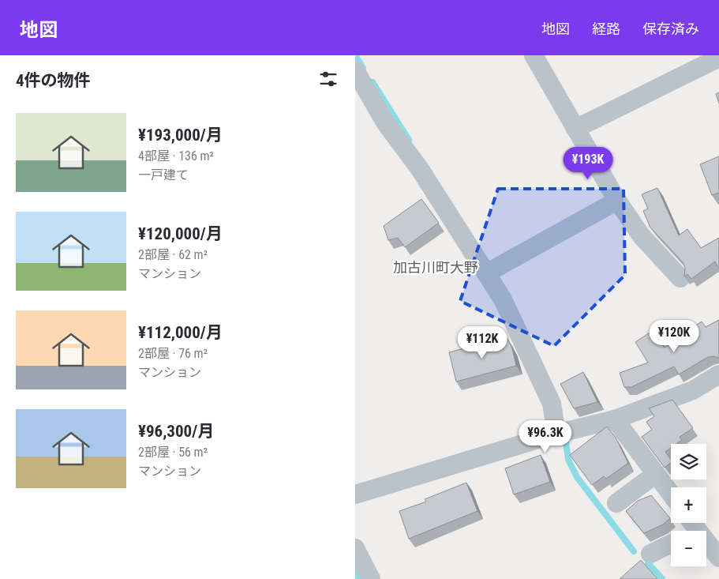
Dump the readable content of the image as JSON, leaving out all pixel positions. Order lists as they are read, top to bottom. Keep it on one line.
{"districts":["加古川町大野"],"page":{"header":"地図","nav":["地図","経路","保存済み"],"heading":"4件の物件","list":[{"name":"¥193,000/月","note":"4部屋 · 136 m² · 一戸建て"},{"name":"¥120,000/月","note":"2部屋 · 62 m² · マンション"},{"name":"¥112,000/月","note":"2部屋 · 76 m² · マンション"},{"name":"¥96,300/月","note":"2部屋 · 56 m² · マンション"}],"price":["¥193K","¥120K","¥112K","¥96.3K"],"map_buttons":["+","−"]}}
